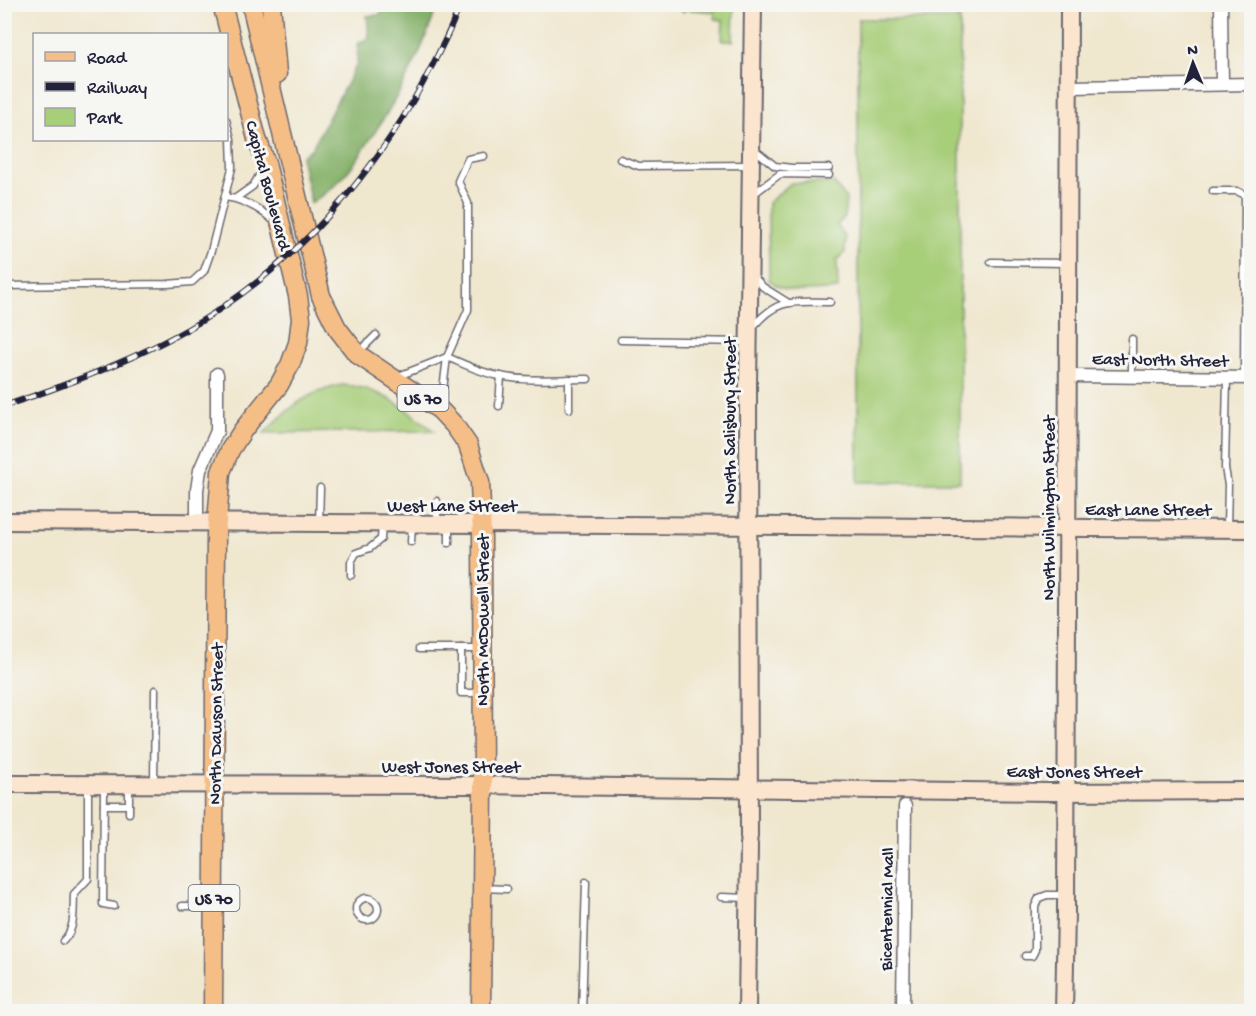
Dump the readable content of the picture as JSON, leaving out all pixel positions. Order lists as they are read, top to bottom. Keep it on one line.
{"streets":{"main road":["Capital Boulevard","US 70","North McDowell Street","North Dawson Street"],"street":["East North Street","North Salisbury Street","West Lane Street","North Wilmington Street","East Lane Street","West Jones Street","East Jones Street","Bicentennial Mall"]},"crossings":[["Capital Boulevard","North McDowell Street"],["Capital Boulevard","North Dawson Street"],["East North Street","North Wilmington Street"],["North Salisbury Street","West Lane Street"],["North Salisbury Street","West Jones Street"],["West Lane Street","East Lane Street"],["West Lane Street","North McDowell Street"],["West Lane Street","North Dawson Street"],["North Wilmington Street","East Lane Street"],["North Wilmington Street","East Jones Street"],["North McDowell Street","West Jones Street"],["North Dawson Street","West Jones Street"],["West Jones Street","East Jones Street"]],"legend":["Road","Railway","Park"],"north":"top"}
